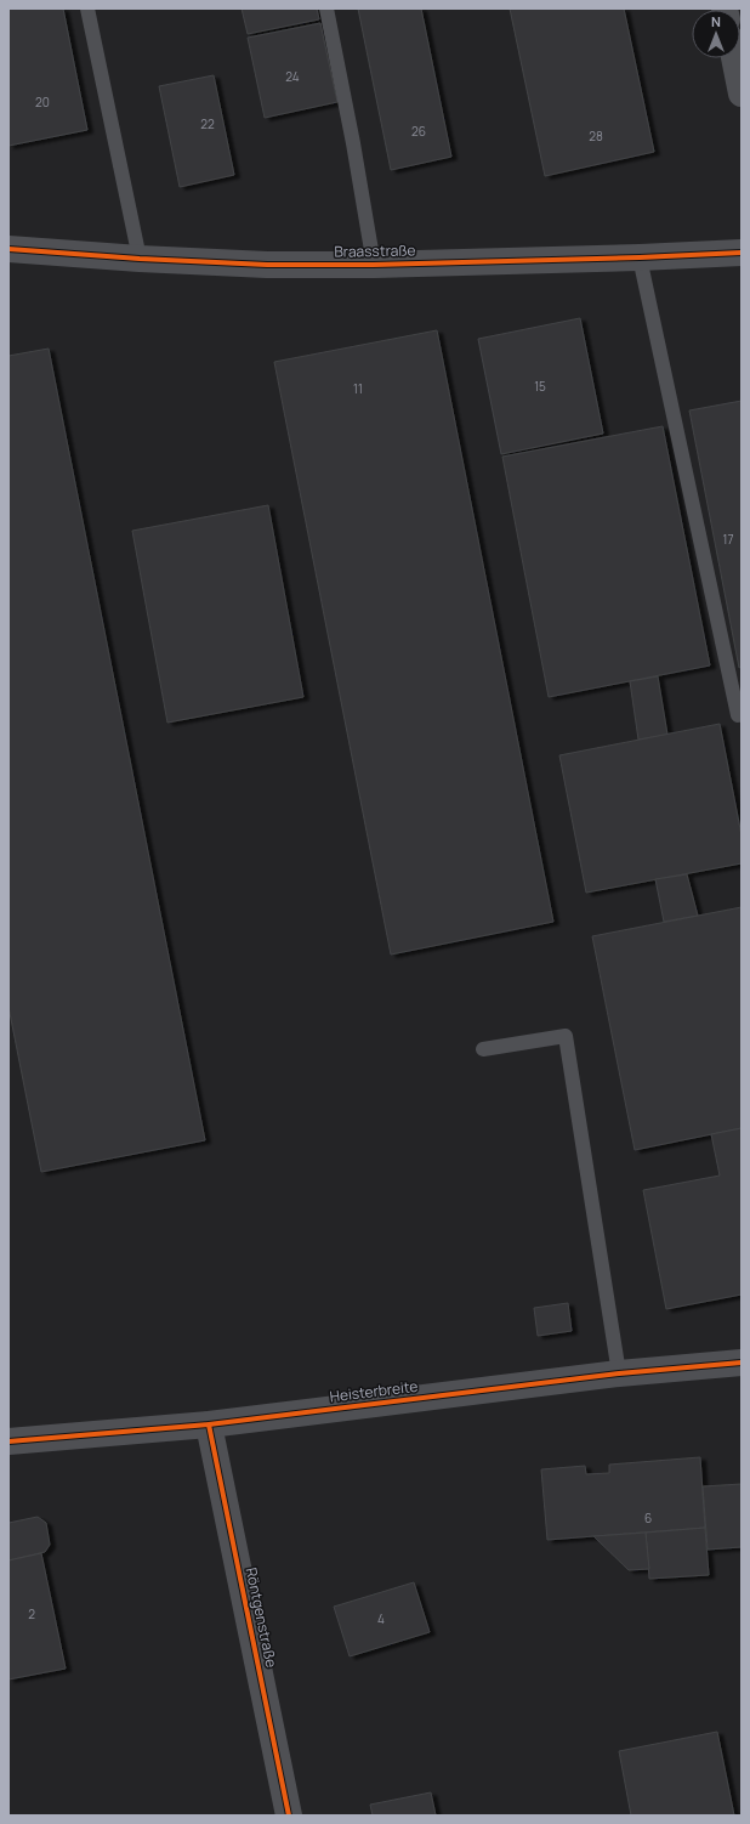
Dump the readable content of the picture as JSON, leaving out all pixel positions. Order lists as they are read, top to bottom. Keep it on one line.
{"streets":{"street":["Braasstraße","Heisterbreite","Röntgenstraße"]},"crossings":[["Heisterbreite","Röntgenstraße"]],"house_numbers":["24","20","22","26","28","15","11","17","6","2","4"],"north":"top"}
